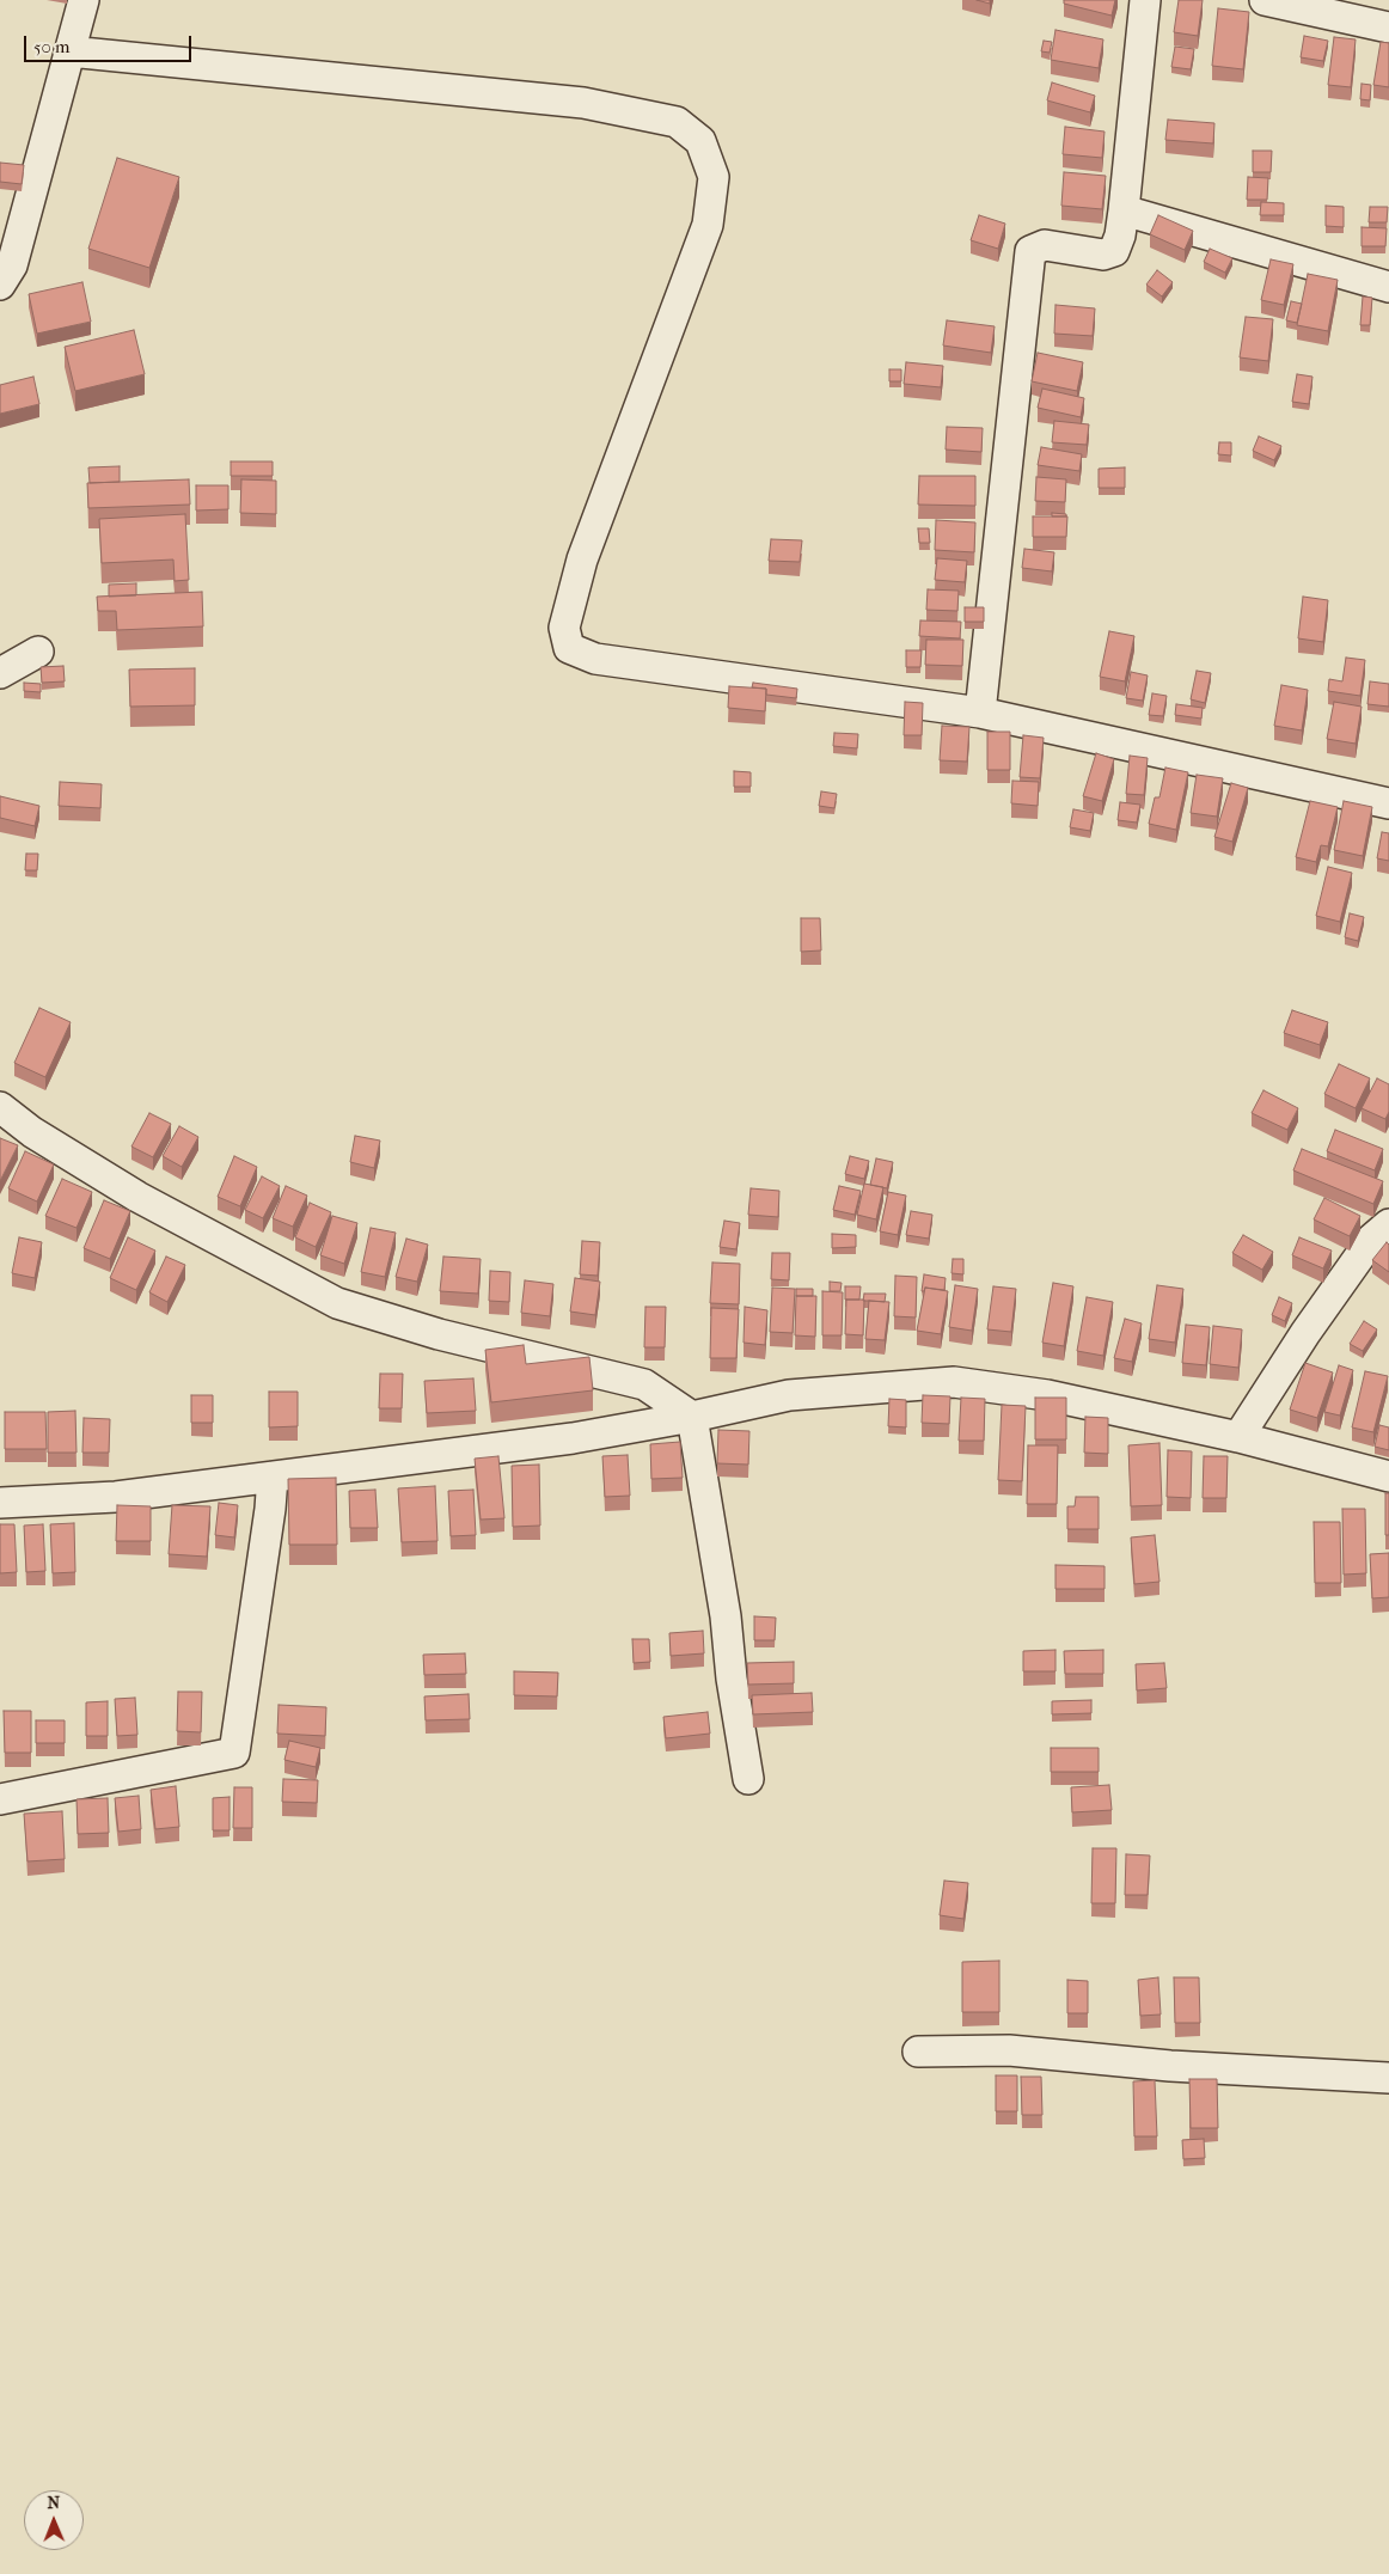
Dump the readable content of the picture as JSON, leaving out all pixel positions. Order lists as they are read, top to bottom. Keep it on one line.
{"scale_bar":"50 m","north":"top"}
